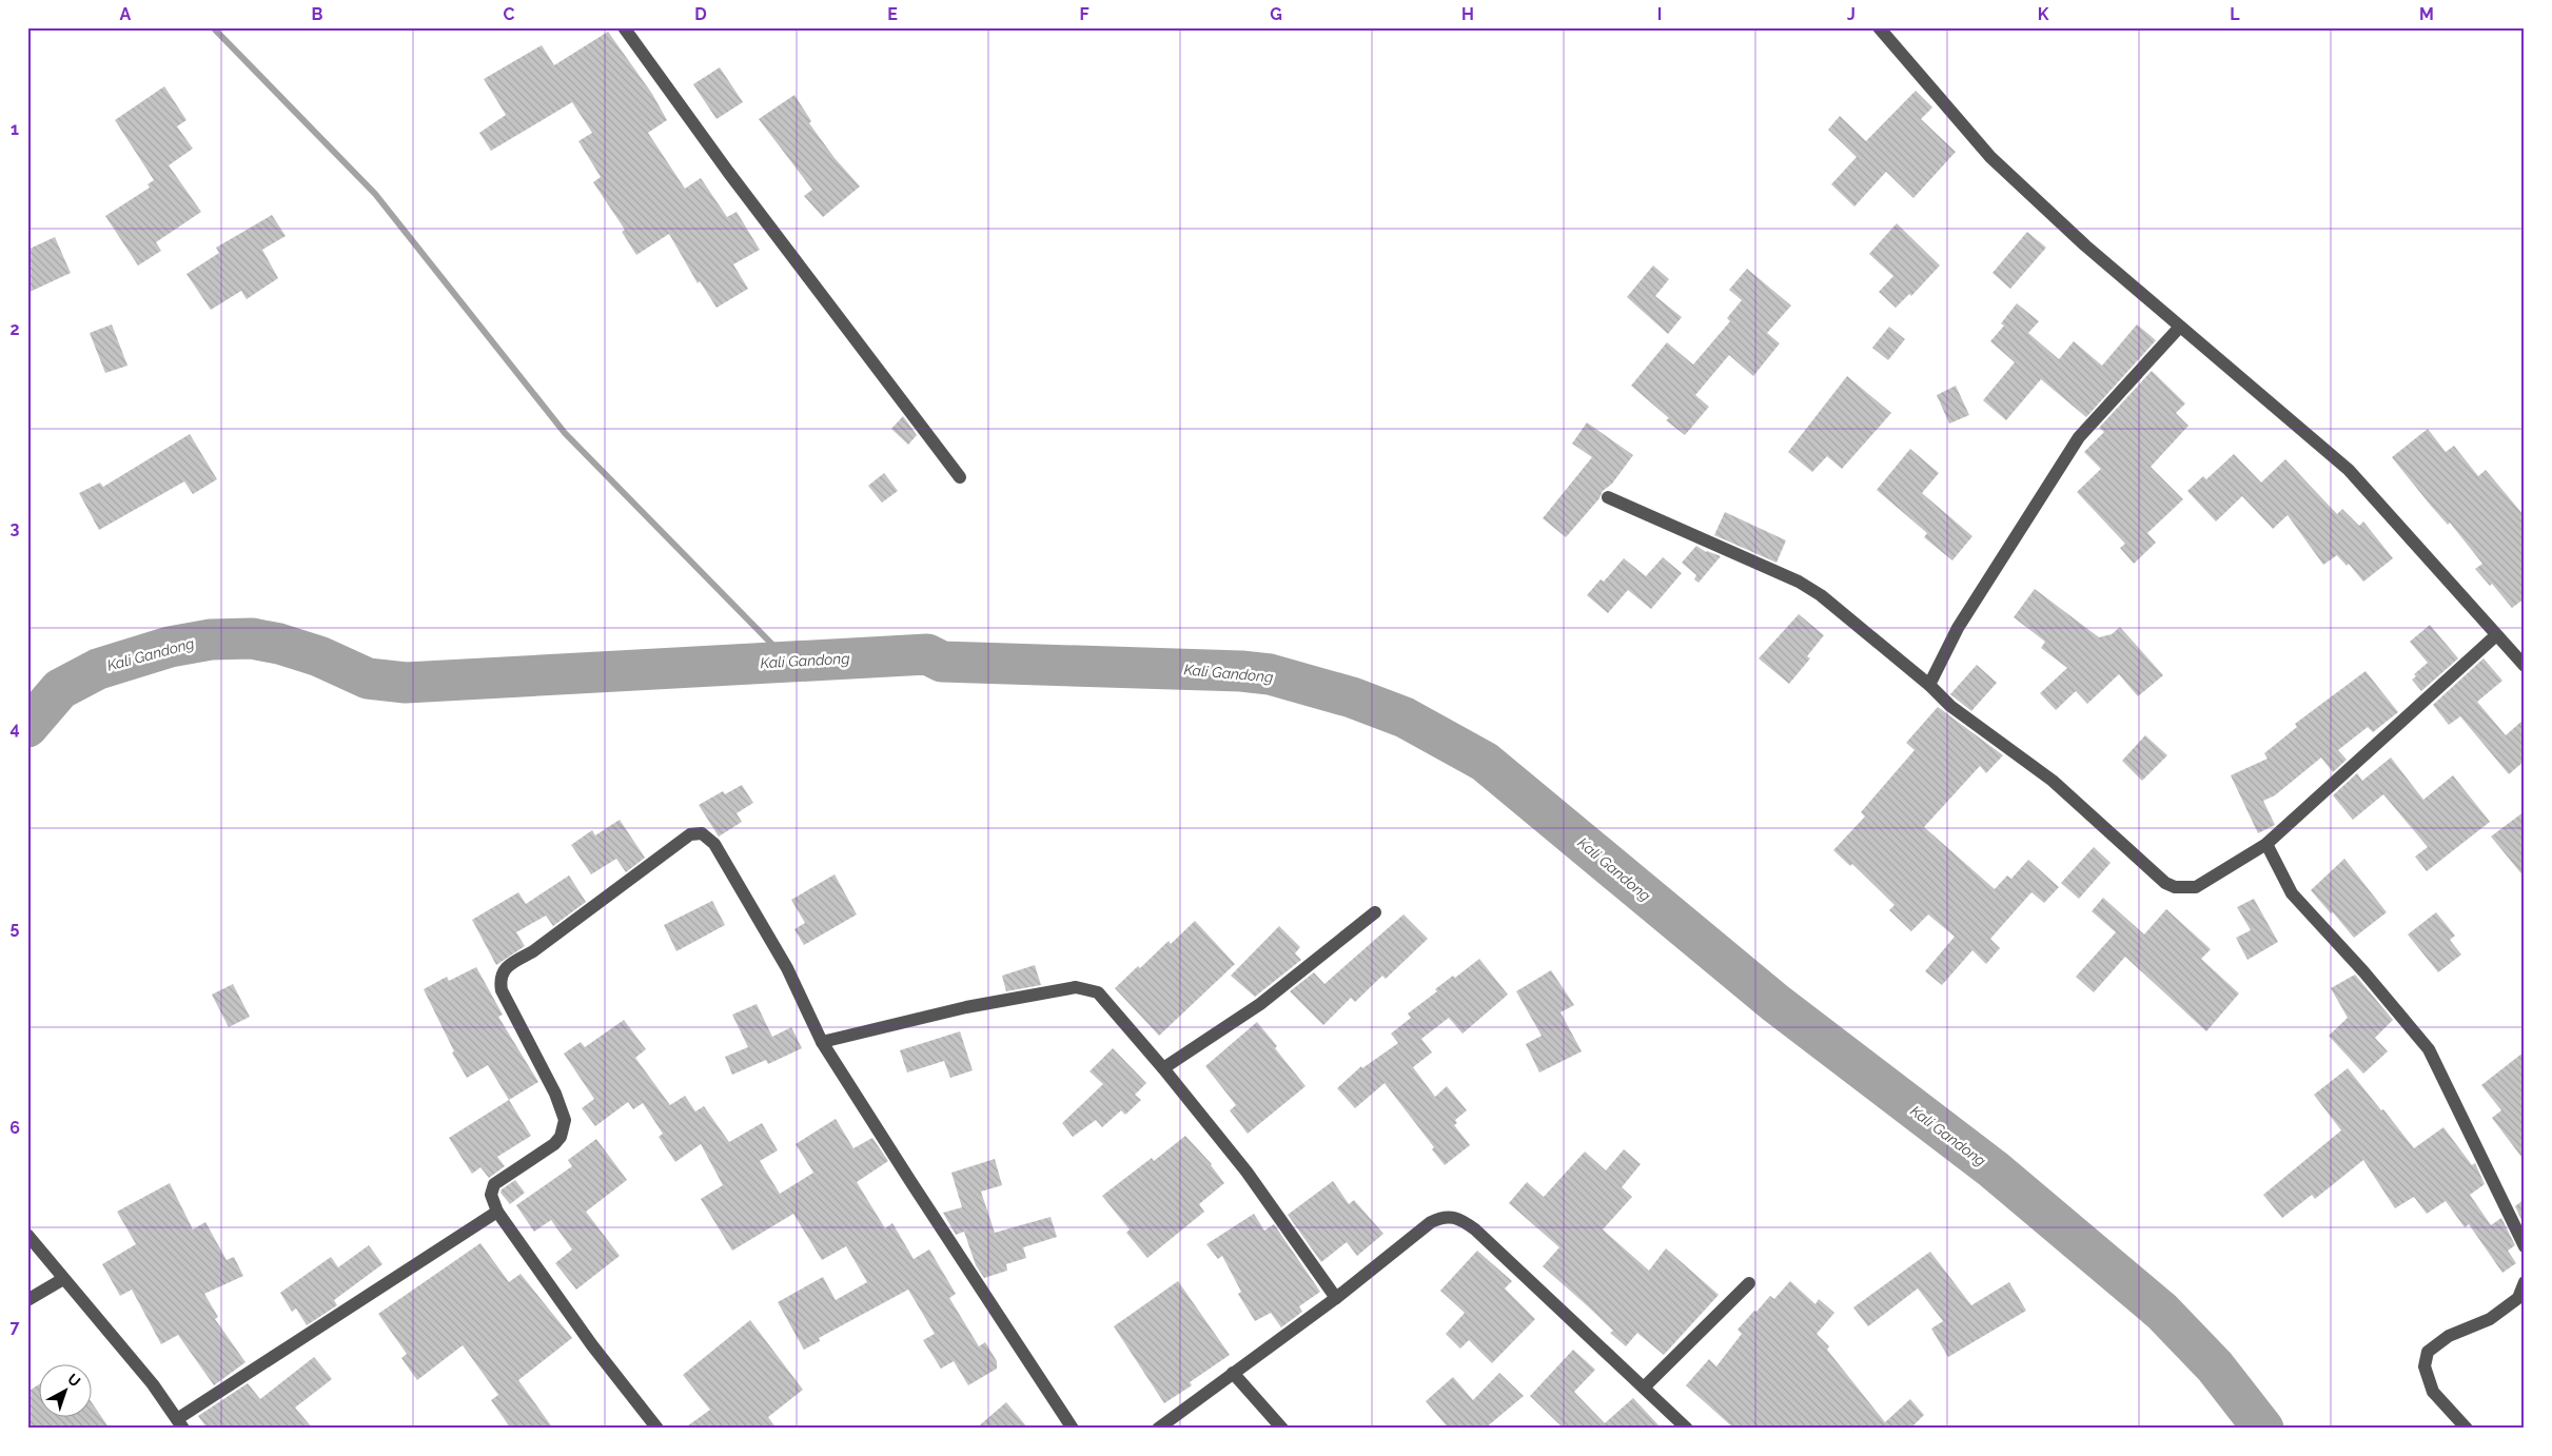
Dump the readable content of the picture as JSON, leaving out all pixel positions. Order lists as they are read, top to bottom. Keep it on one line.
{"water":["Kali Gandong"],"north":"top right","grid":{"columns":["A","B","C","D","E","F","G","H","I","J","K","L","M"],"rows":["1","2","3","4","5","6","7"]}}
